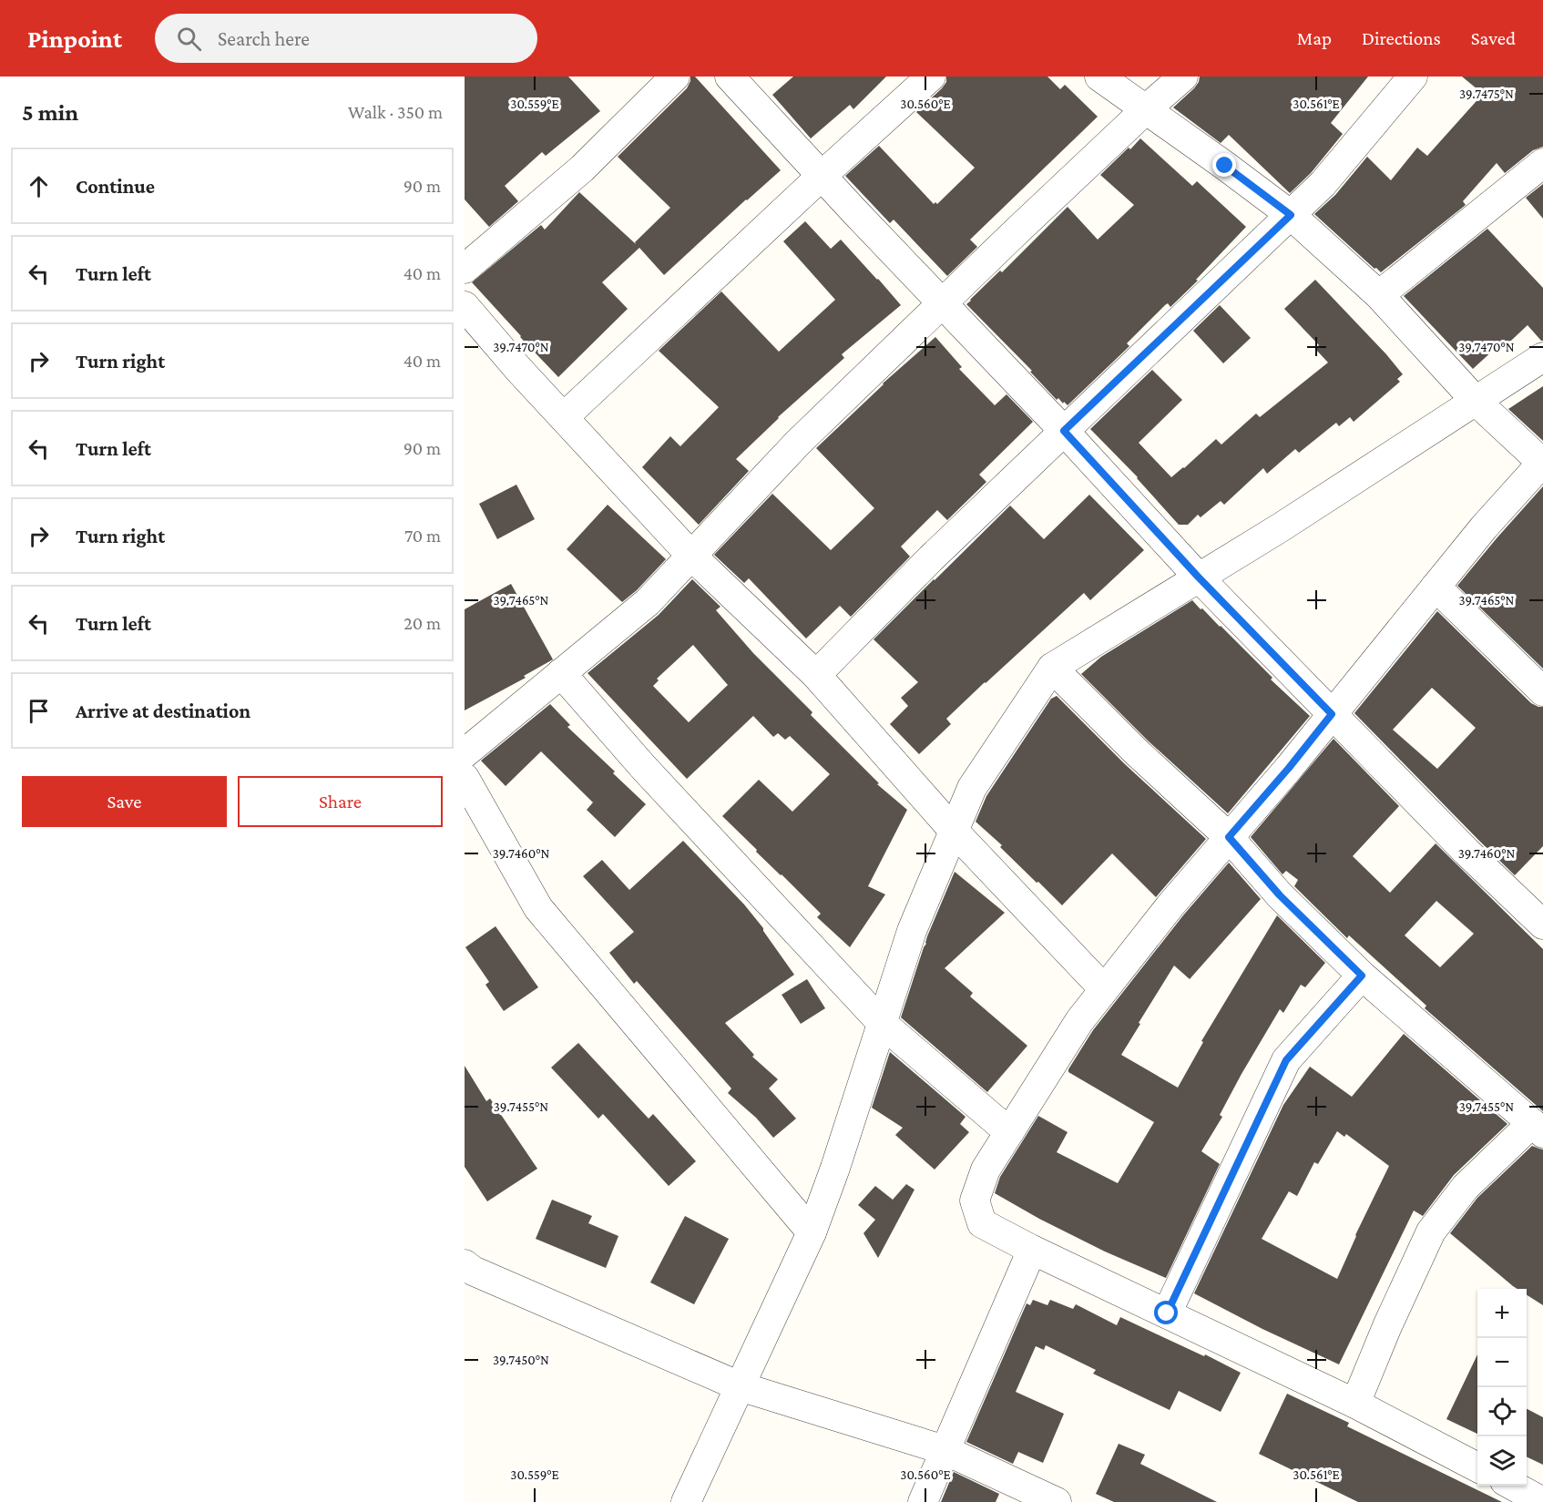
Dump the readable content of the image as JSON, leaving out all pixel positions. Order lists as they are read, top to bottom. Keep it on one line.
{"page":{"header":"Pinpoint","search":"Search here","nav":["Map","Directions","Saved"],"heading":["5 min","Walk · 350 m"],"list":[["Continue","90 m"],["Turn left","40 m"],["Turn right","40 m"],["Turn left","90 m"],["Turn right","70 m"],["Turn left","20 m"],"Arrive at destination"],"buttons":["Save","Share"],"map_buttons":["+","−"]},"coordinates":["39.7475°N","30.559°E","30.560°E","30.561°E","39.7470°N","39.7465°N","39.7460°N","39.7455°N","39.7450°N"]}
